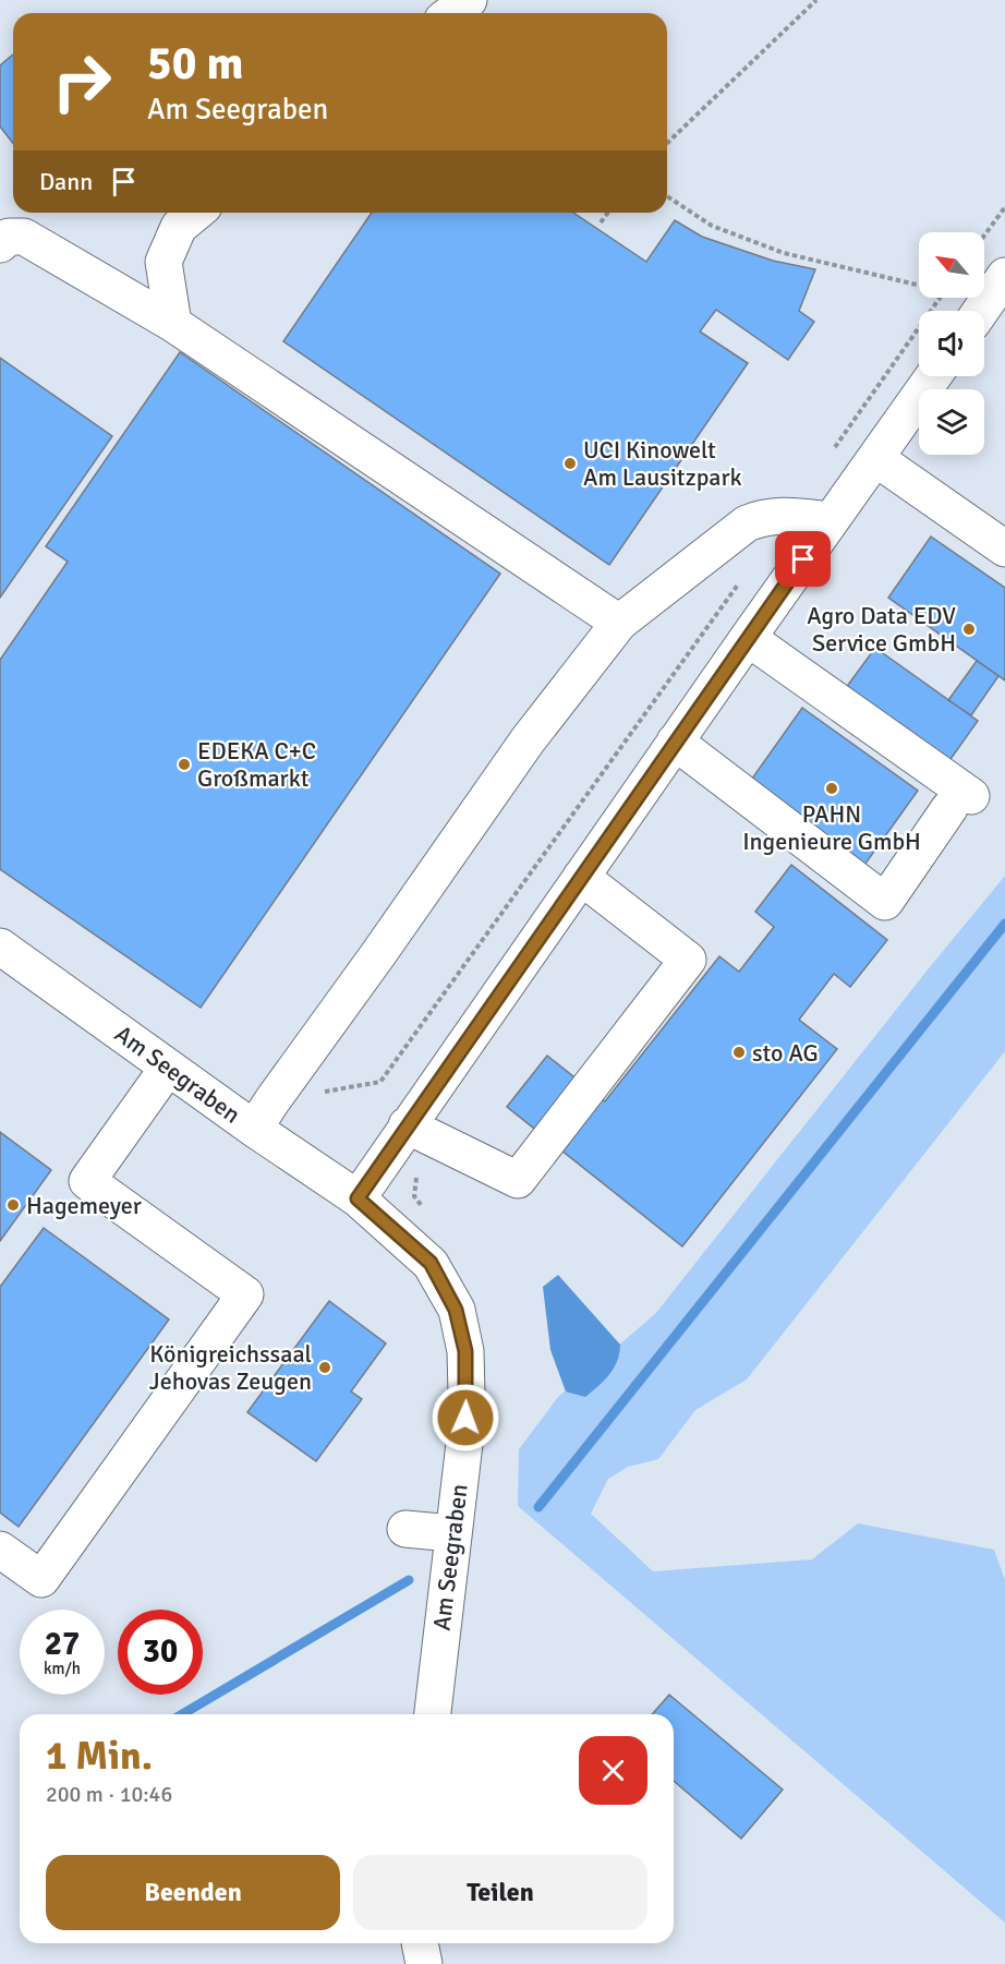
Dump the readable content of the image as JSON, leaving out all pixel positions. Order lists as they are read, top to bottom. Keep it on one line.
{"streets":{"street":["Am Seegraben"]},"places":["UCI Kinowelt Am Lausitzpark","Agro Data EDV Service GmbH","EDEKA C+C Großmarkt","PAHN Ingenieure GmbH","sto AG","Hagemeyer","Königreichssaal Jehovas Zeugen"],"north":"top left","page":{"turn":["50 m","Am Seegraben"],"then":"Dann","speed":"27 km/h","limit":"30","heading":["1 Min.","200 m · 10:46"],"buttons":["Beenden","Teilen"]}}
